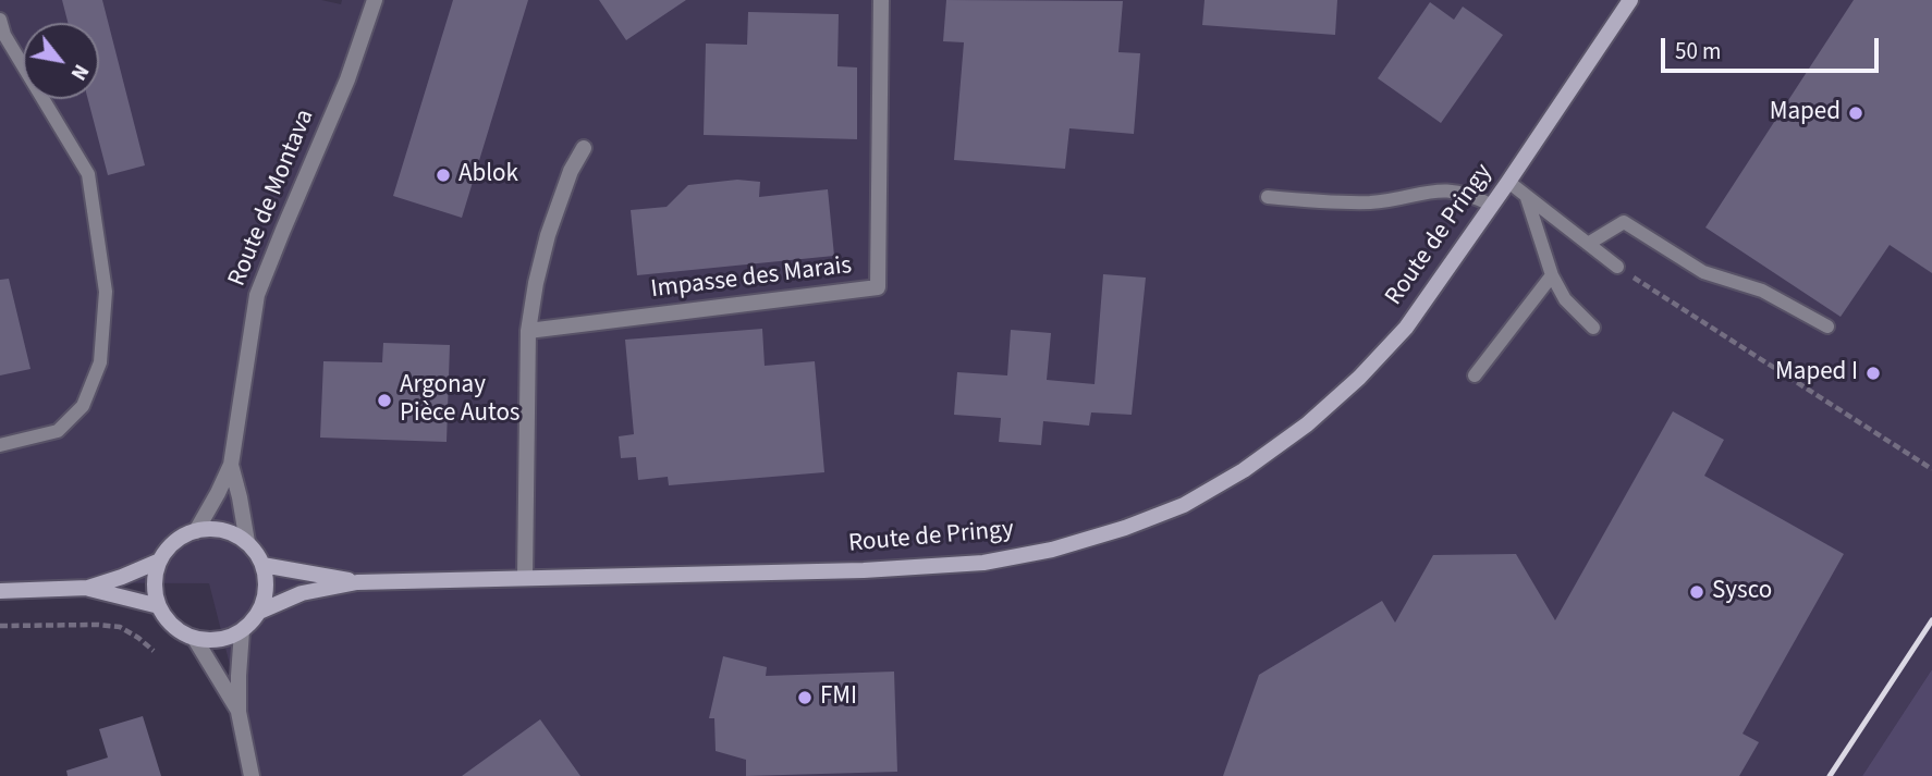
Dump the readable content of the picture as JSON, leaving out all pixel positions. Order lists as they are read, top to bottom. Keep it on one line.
{"streets":{"street":["Route de Montava","Route de Pringy","Impasse des Marais"]},"crossings":[["Route de Montava","Route de Pringy"]],"places":["Maped","Ablok","Maped I","Argonay Pièce Autos","Sysco","FMI"],"scale_bar":"50 m","north":"bottom right"}
